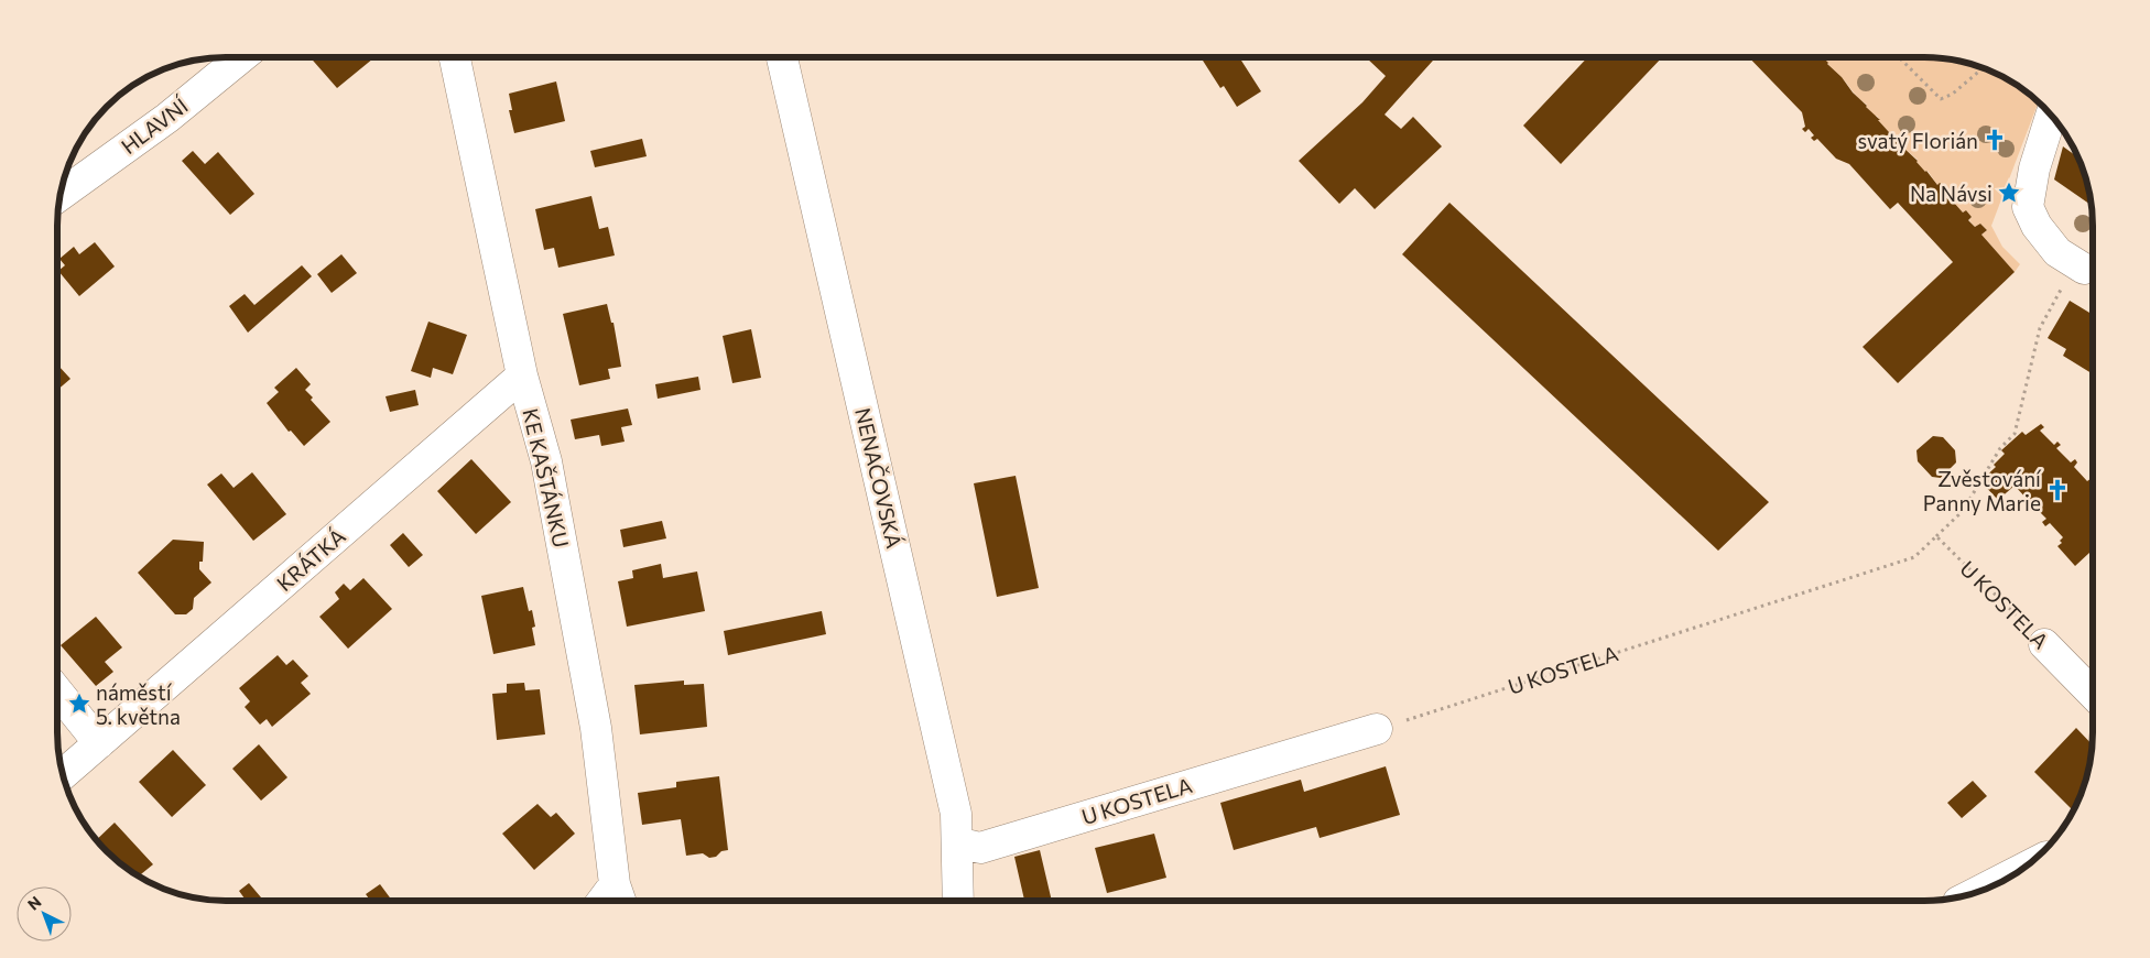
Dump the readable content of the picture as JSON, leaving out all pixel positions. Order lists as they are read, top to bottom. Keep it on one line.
{"streets":{"street":["HLAVNÍ","KE KAŠTÁNKU","NENAČOVSKÁ","KRÁTKÁ","U KOSTELA"]},"crossings":[["KE KAŠTÁNKU","KRÁTKÁ"],["NENAČOVSKÁ","U KOSTELA"]],"places":{"church":["svatý Florián","Zvěstování Panny Marie"],"place":["Na Návsi","náměstí 5. května"]},"north":"top left"}
